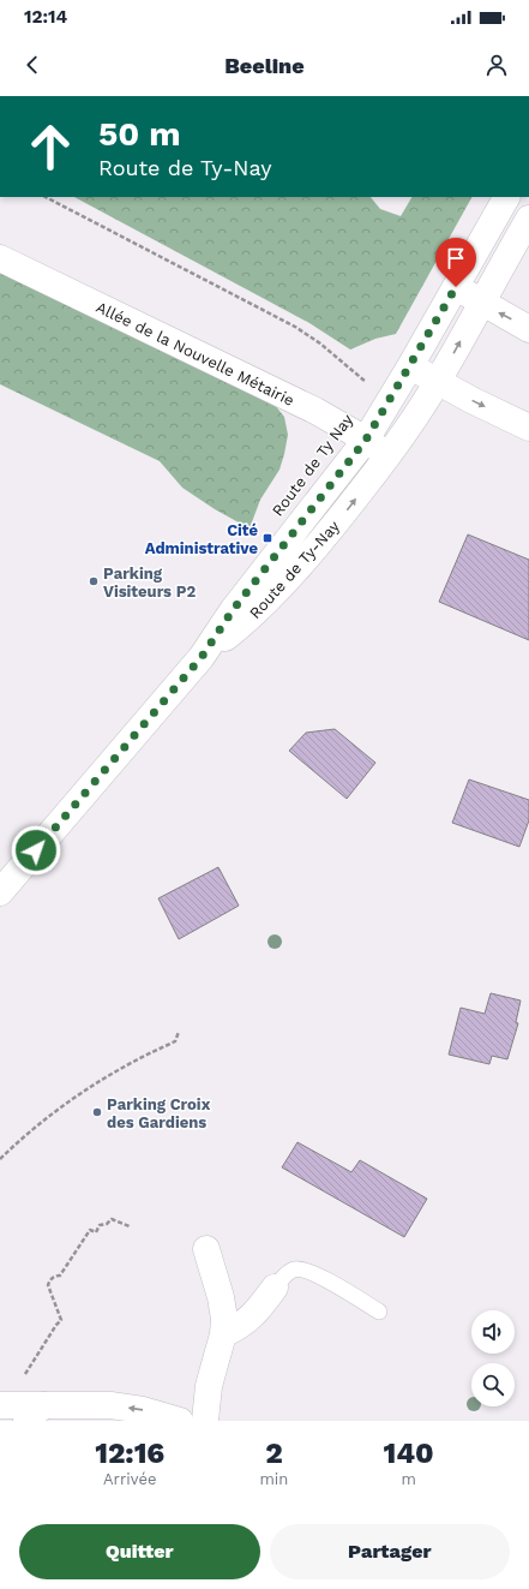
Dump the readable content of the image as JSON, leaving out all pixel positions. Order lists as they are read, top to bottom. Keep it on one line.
{"streets":{"main road":["Allée de la Nouvelle Métairie","Route de Ty-Nay"]},"crossings":[["Allée de la Nouvelle Métairie","Route de Ty-Nay"]],"places":{"transit":["Cité Administrative"],"other":["Parking Visiteurs P2","Parking Croix des Gardiens"]},"page":{"status":"12:14","header":"Beeline","turn":["50 m","Route de Ty-Nay"],"eta":["12:16","Arrivée","2","min","140","m"],"buttons":["Quitter","Partager"]}}
